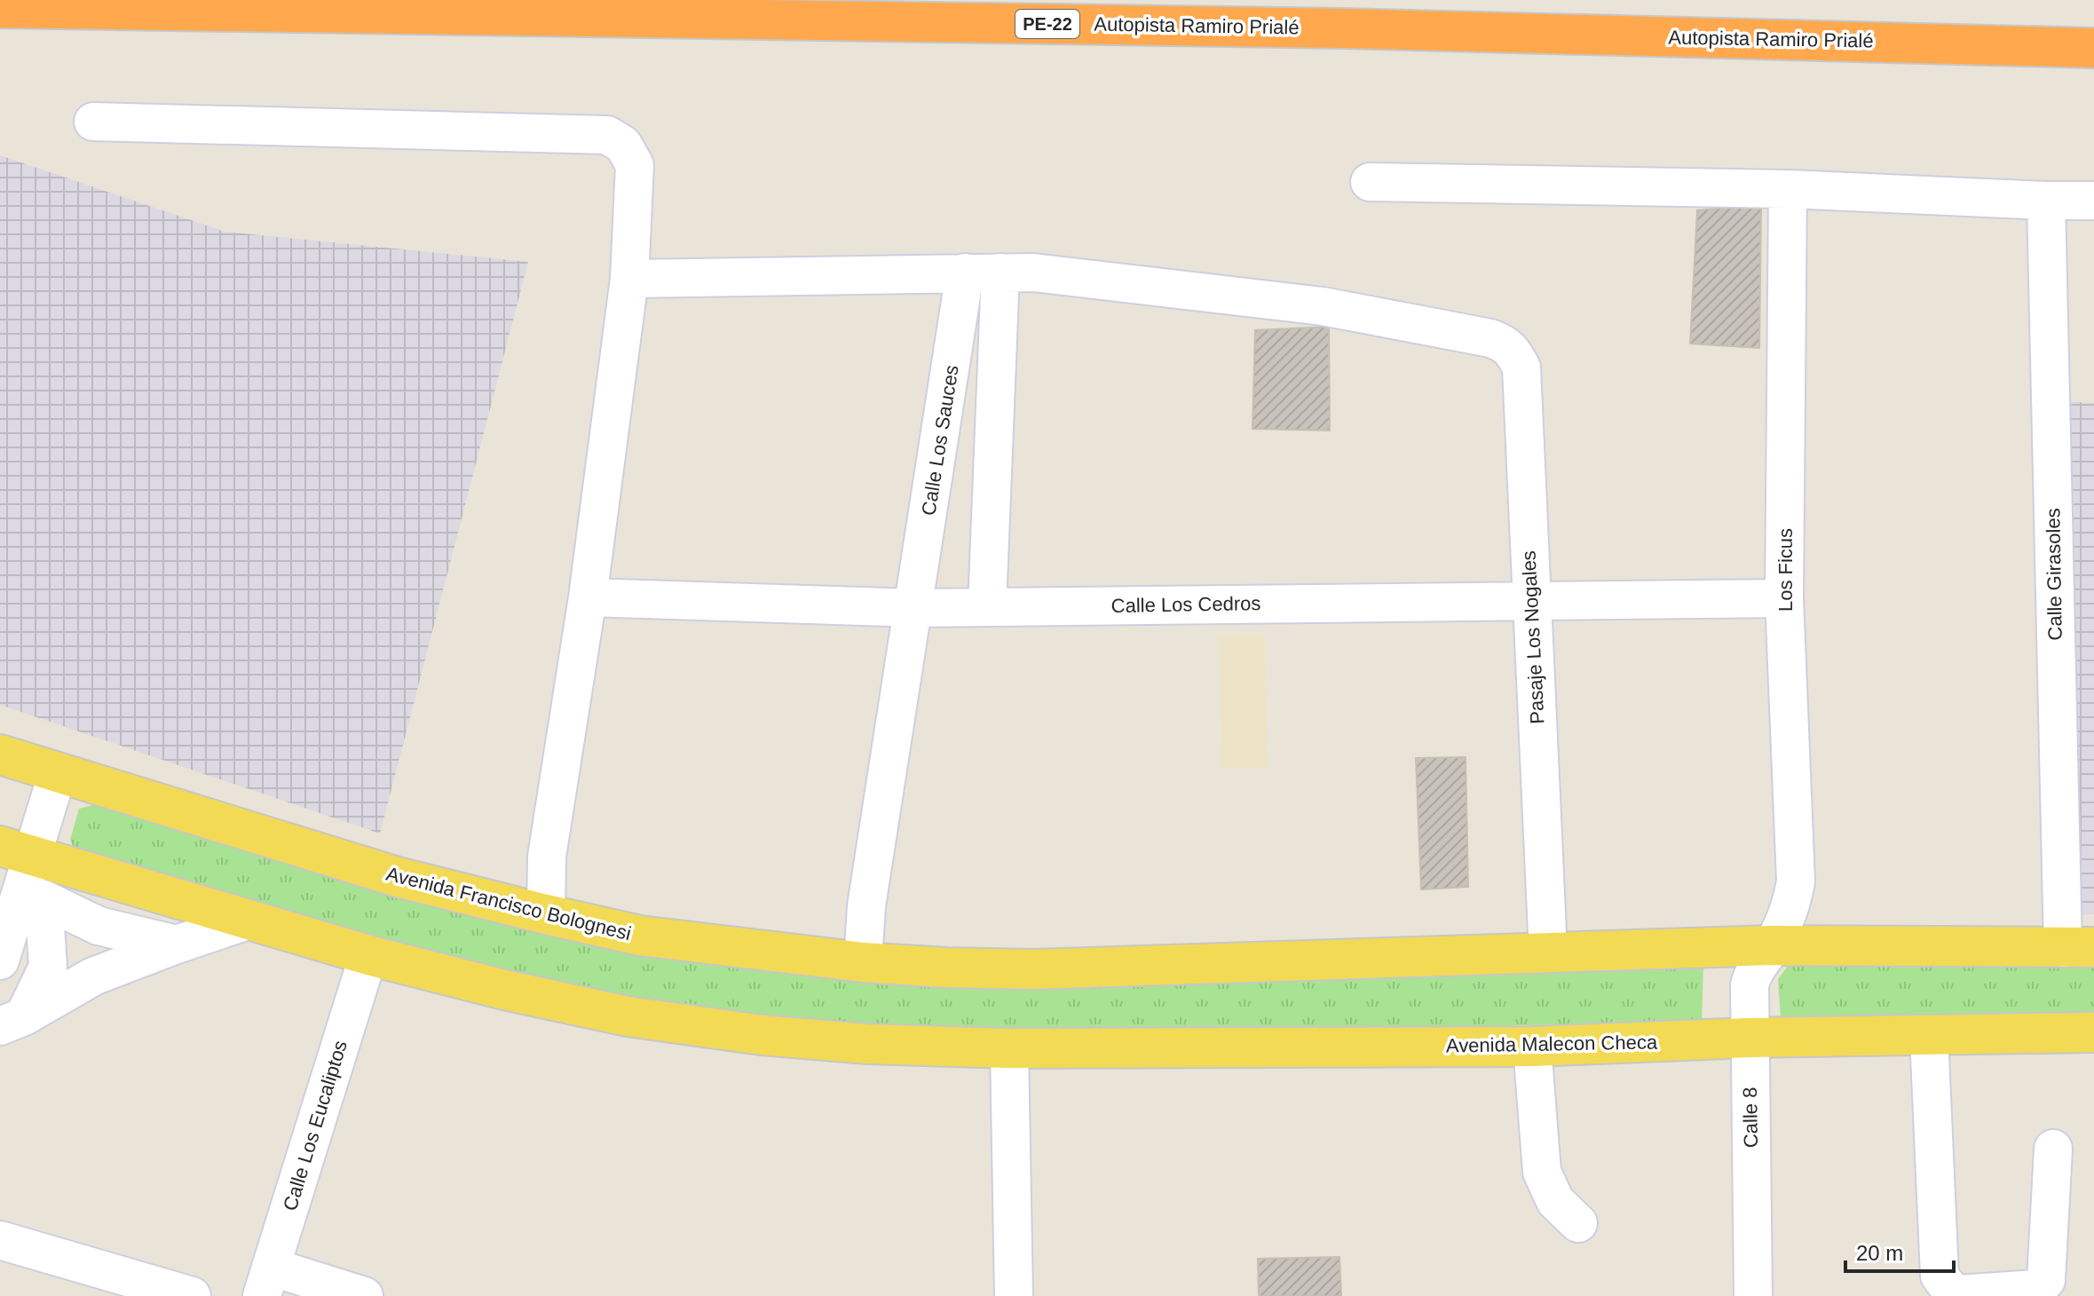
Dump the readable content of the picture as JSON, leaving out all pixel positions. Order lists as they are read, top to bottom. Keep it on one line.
{"streets":{"highway":["PE-22","Autopista Ramiro Prialé"],"main road":["Avenida Francisco Bolognesi","Avenida Malecon Checa"],"street":["Calle Los Sauces","Los Ficus","Calle Girasoles","Calle Los Cedros","Pasaje Los Nogales","Calle 8","Calle Los Eucaliptos"]},"crossings":[["Calle Los Sauces","Calle Los Cedros"],["Calle Los Sauces","Pasaje Los Nogales"],["Calle Los Sauces","Avenida Francisco Bolognesi"],["Los Ficus","Calle Los Cedros"],["Los Ficus","Calle 8"],["Calle Los Cedros","Pasaje Los Nogales"],["Pasaje Los Nogales","Avenida Francisco Bolognesi"],["Avenida Malecon Checa","Calle 8"]],"scale_bar":"20 m"}
